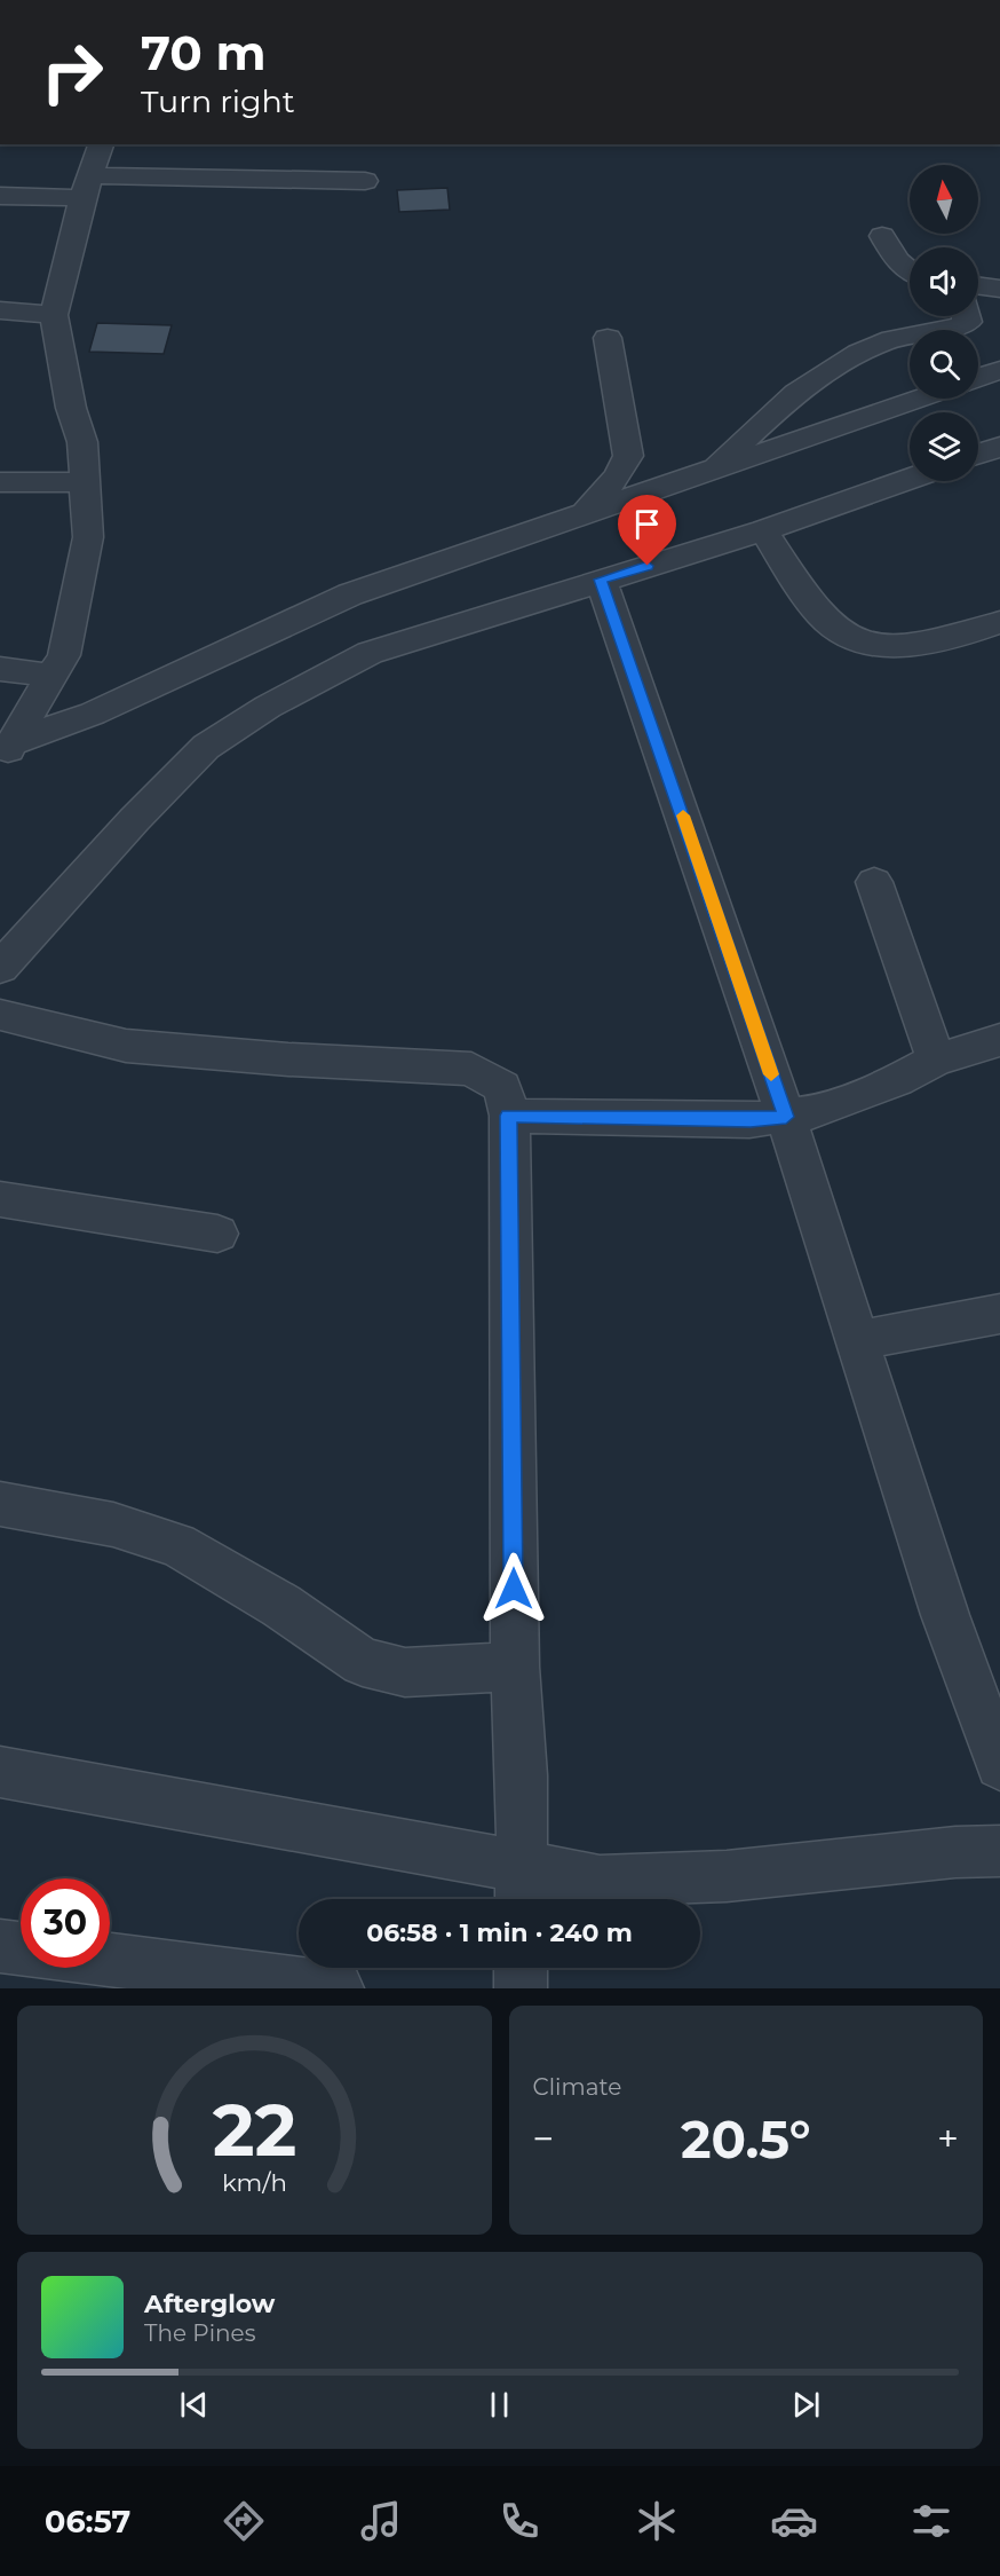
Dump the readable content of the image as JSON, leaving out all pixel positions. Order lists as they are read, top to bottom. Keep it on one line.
{"north":"top","page":{"turn":["70 m","Turn right"],"limit":"30","trip":"06:58 · 1 min · 240 m","tile":"Climate","heat":["−","20.5°","+"],"song":["Afterglow","The Pines"],"tabs":"06:57","gauge":["22","km/h"]}}
